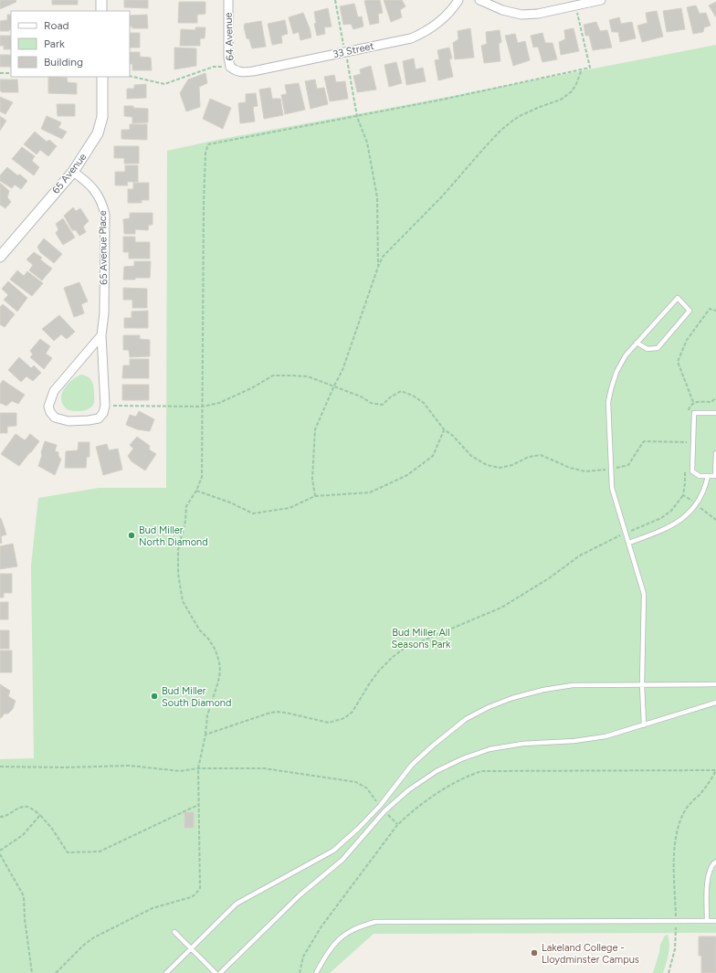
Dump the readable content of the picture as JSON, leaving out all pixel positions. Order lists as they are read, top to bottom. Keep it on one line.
{"streets":{"street":["64 Avenue","33 Street","65 Avenue","65 Avenue Place"]},"crossings":[["64 Avenue","33 Street"],["65 Avenue","65 Avenue Place"]],"parks":["Bud Miller All Seasons Park"],"places":["Bud Miller North Diamond","Bud Miller South Diamond","Lakeland College - Lloydminster Campus"],"legend":["Road","Park","Building"]}
